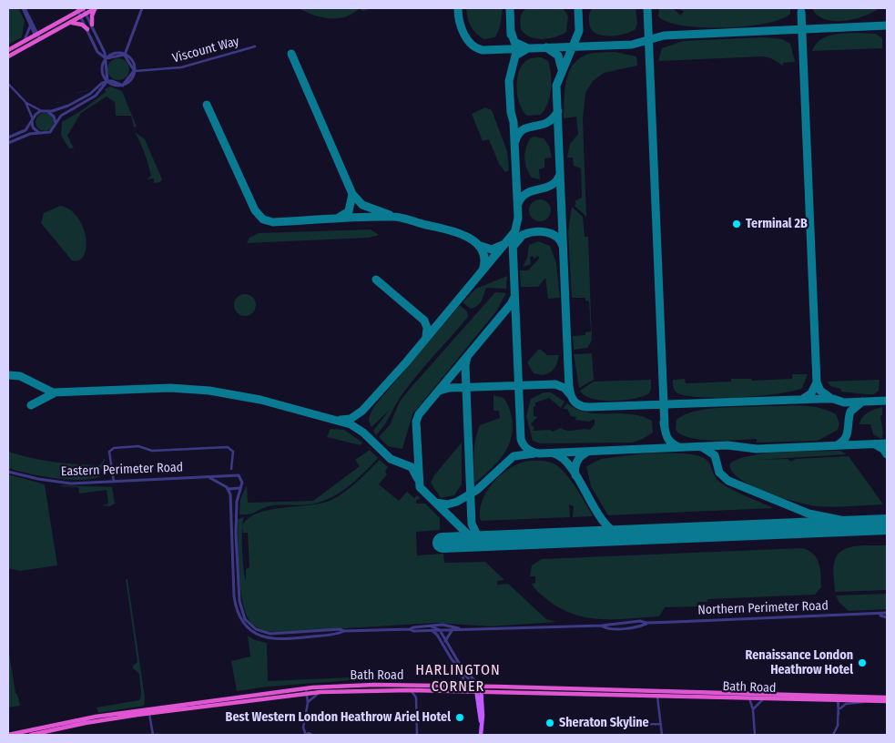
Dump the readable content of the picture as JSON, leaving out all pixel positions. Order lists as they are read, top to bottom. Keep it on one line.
{"streets":{"highway":["Bath Road"],"street":["Viscount Way","Eastern Perimeter Road","Northern Perimeter Road"]},"crossings":[["Eastern Perimeter Road","Northern Perimeter Road"]],"districts":["HARLINGTON CORNER"],"places":["Terminal 2B","Renaissance London Heathrow Hotel","Best Western London Heathrow Ariel Hotel","Sheraton Skyline"]}
